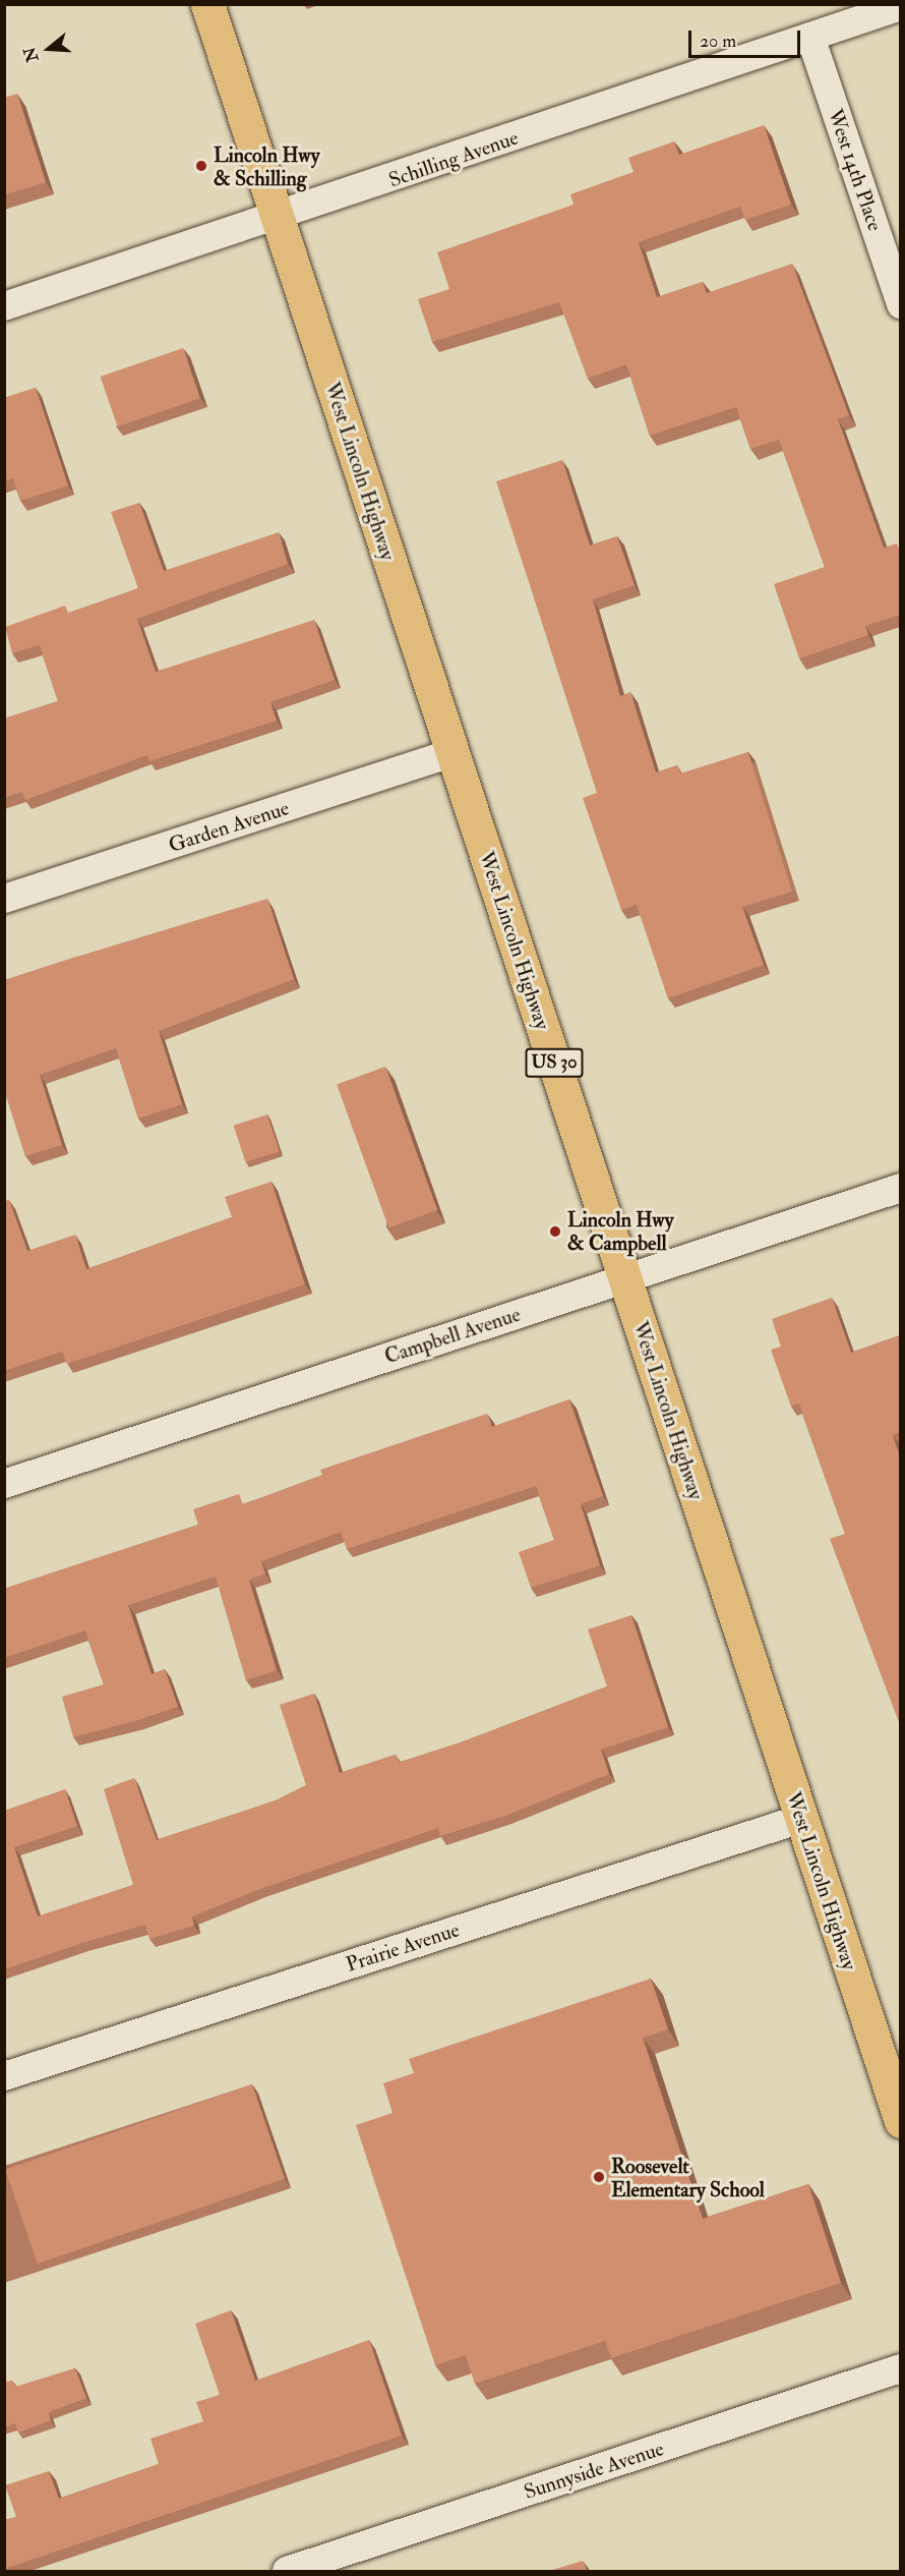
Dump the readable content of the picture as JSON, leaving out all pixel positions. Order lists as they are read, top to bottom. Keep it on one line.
{"streets":{"main road":["West Lincoln Highway","US 30"],"street":["Schilling Avenue","West 14th Place","Garden Avenue","Campbell Avenue","Prairie Avenue","Sunnyside Avenue"]},"crossings":[["Schilling Avenue","West 14th Place"],["Schilling Avenue","West Lincoln Highway"],["West Lincoln Highway","Garden Avenue"],["West Lincoln Highway","Campbell Avenue"],["West Lincoln Highway","Prairie Avenue"]],"places":["Lincoln Hwy & Schilling","Lincoln Hwy & Campbell","Roosevelt Elementary School"],"scale_bar":"20 m","north":"left"}
